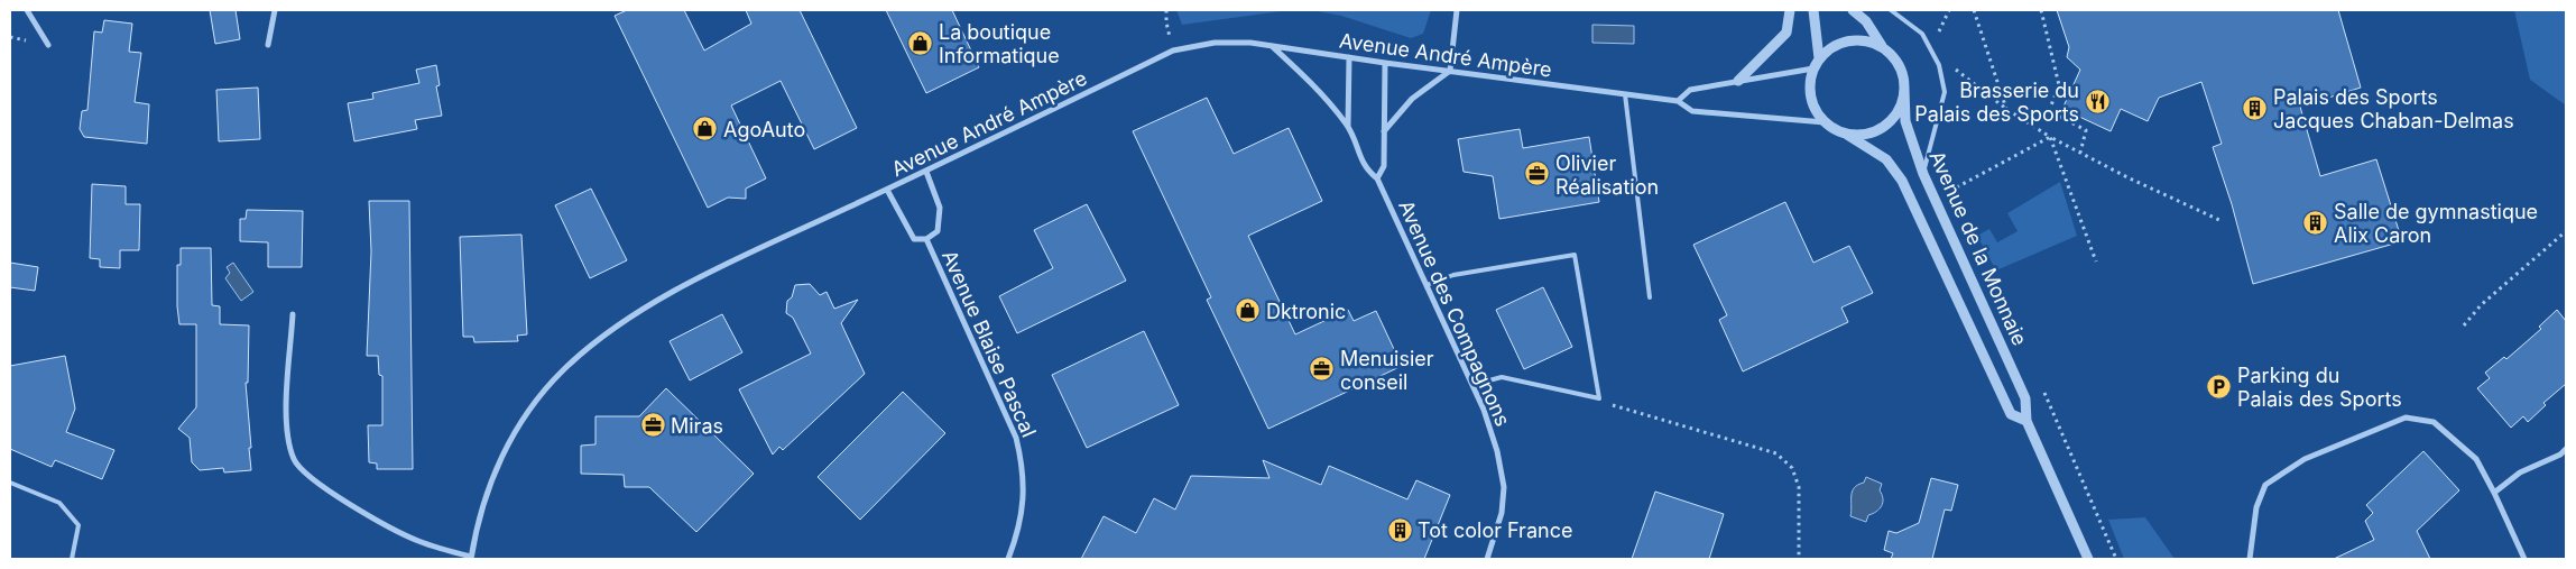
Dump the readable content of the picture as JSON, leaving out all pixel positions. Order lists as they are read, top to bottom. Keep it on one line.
{"streets":{"street":["Avenue André Ampère","Avenue de la Monnaie","Avenue des Compagnons","Avenue Blaise Pascal"]},"crossings":[["Avenue André Ampère","Avenue de la Monnaie"],["Avenue André Ampère","Avenue des Compagnons"],["Avenue André Ampère","Avenue Blaise Pascal"]],"places":{"shop":["La boutique Informatique","AgoAuto","Dktronic"],"restaurant":["Brasserie du Palais des Sports"],"building":["Palais des Sports Jacques Chaban-Delmas","Salle de gymnastique Alix Caron","Tot color France"],"office":["Olivier Réalisation","Menuisier conseil","Miras"],"parking":["Parking du Palais des Sports"]}}
